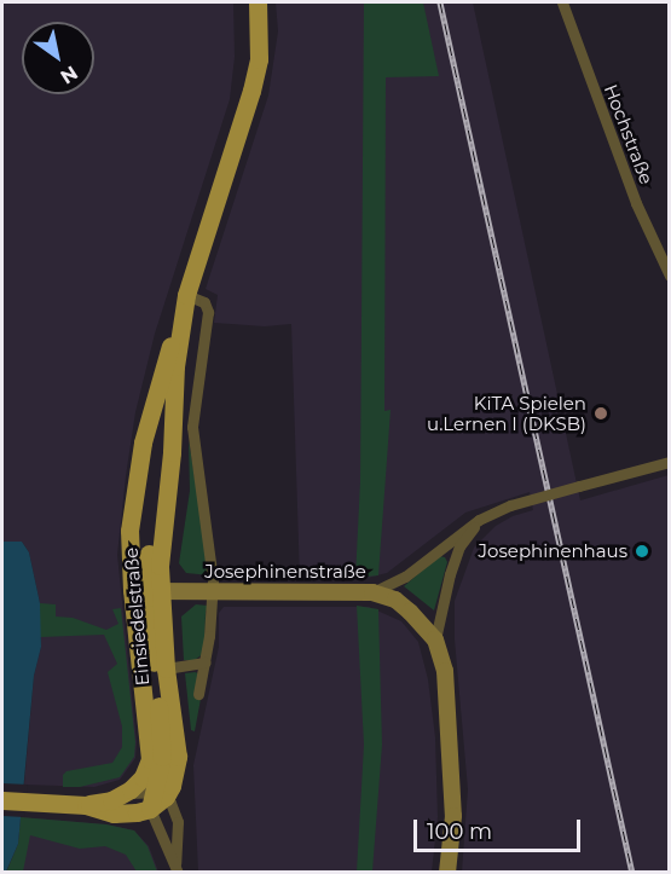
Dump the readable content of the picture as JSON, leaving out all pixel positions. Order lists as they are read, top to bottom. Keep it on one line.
{"streets":{"main road":["Einsiedelstraße"],"street":["Hochstraße","Josephinenstraße"]},"crossings":[["Josephinenstraße","Einsiedelstraße"]],"places":["KiTA Spielen u.Lernen I (DKSB)","Josephinenhaus"],"scale_bar":"100 m","north":"bottom right"}
